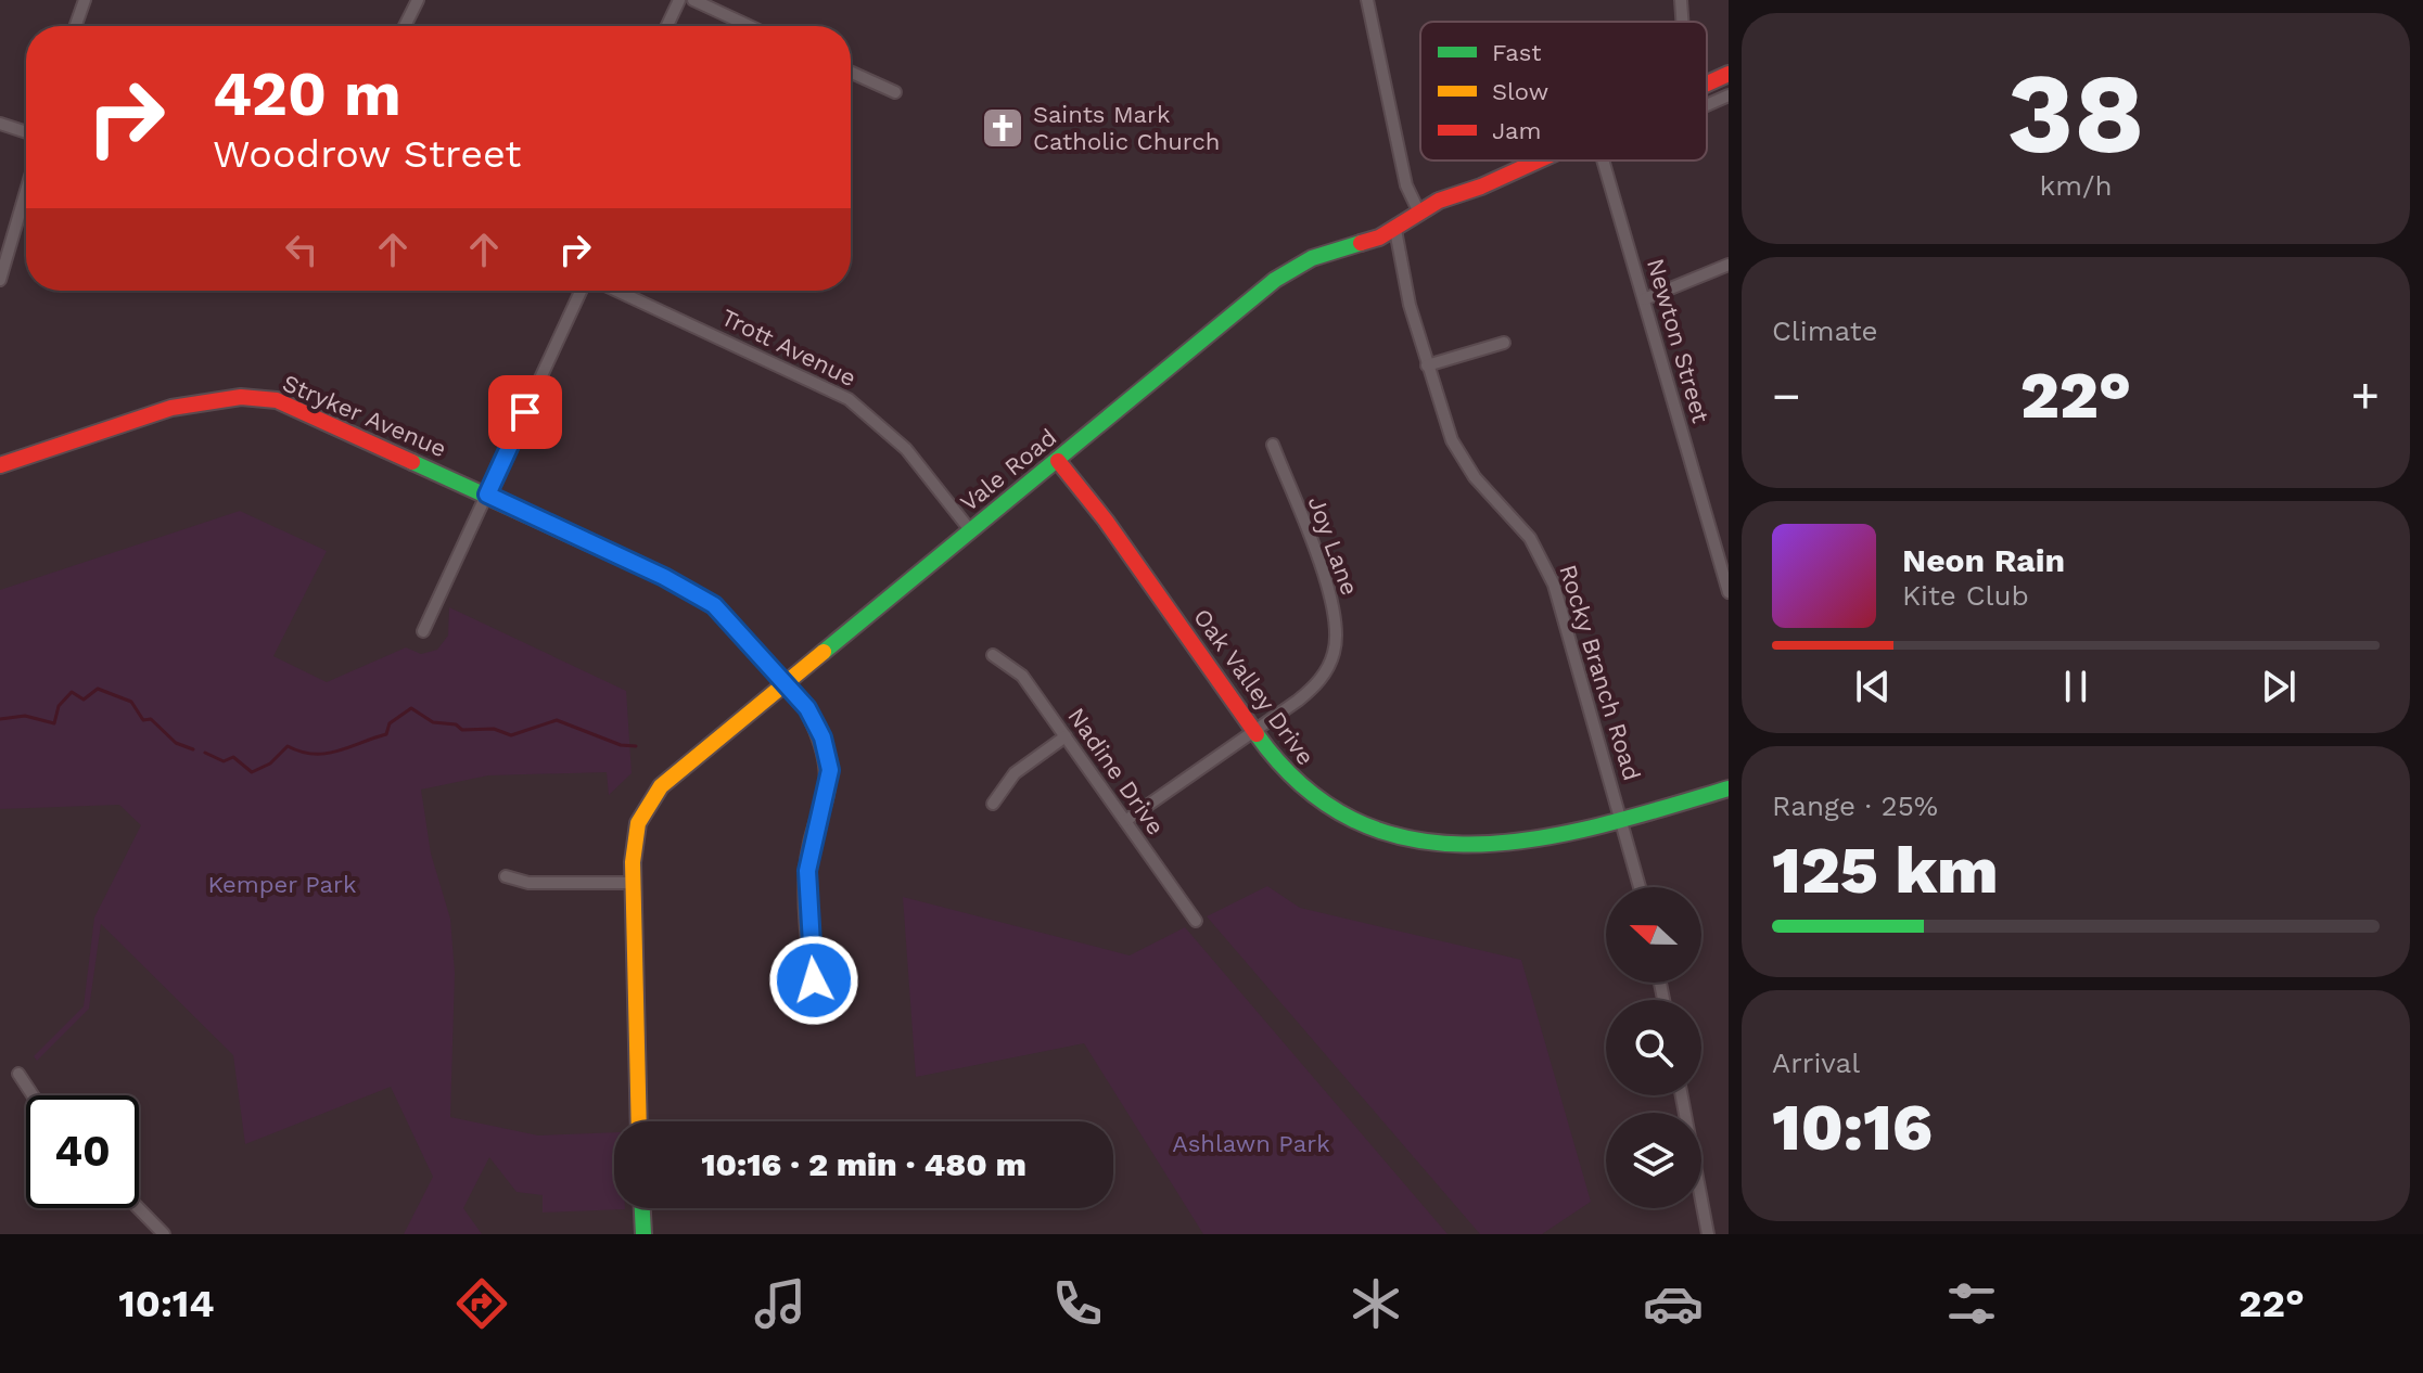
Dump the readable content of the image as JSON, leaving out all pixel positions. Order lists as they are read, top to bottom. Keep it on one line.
{"streets":{"street":["Newton Street","Trott Avenue","Stryker Avenue","Vale Road","Joy Lane","Rocky Branch Road","Oak Valley Drive","Nadine Drive"]},"crossings":[["Trott Avenue","Vale Road"],["Stryker Avenue","Vale Road"],["Vale Road","Rocky Branch Road"],["Vale Road","Oak Valley Drive"],["Joy Lane","Oak Valley Drive"],["Joy Lane","Nadine Drive"],["Rocky Branch Road","Oak Valley Drive"]],"parks":["Kemper Park","Ashlawn Park"],"places":{"church":["Saints Mark Catholic Church"]},"legend":["Fast","Slow","Jam"],"north":"left","page":{"tile":[["38","km/h"],"Climate",["Range · 25%","125 km"],["Arrival","10:16"]],"turn":["420 m","Woodrow Street"],"heat":["−","22°","+"],"song":["Neon Rain","Kite Club"],"limit":"40","trip":"10:16 · 2 min · 480 m","tabs":["10:14","22°"]}}
